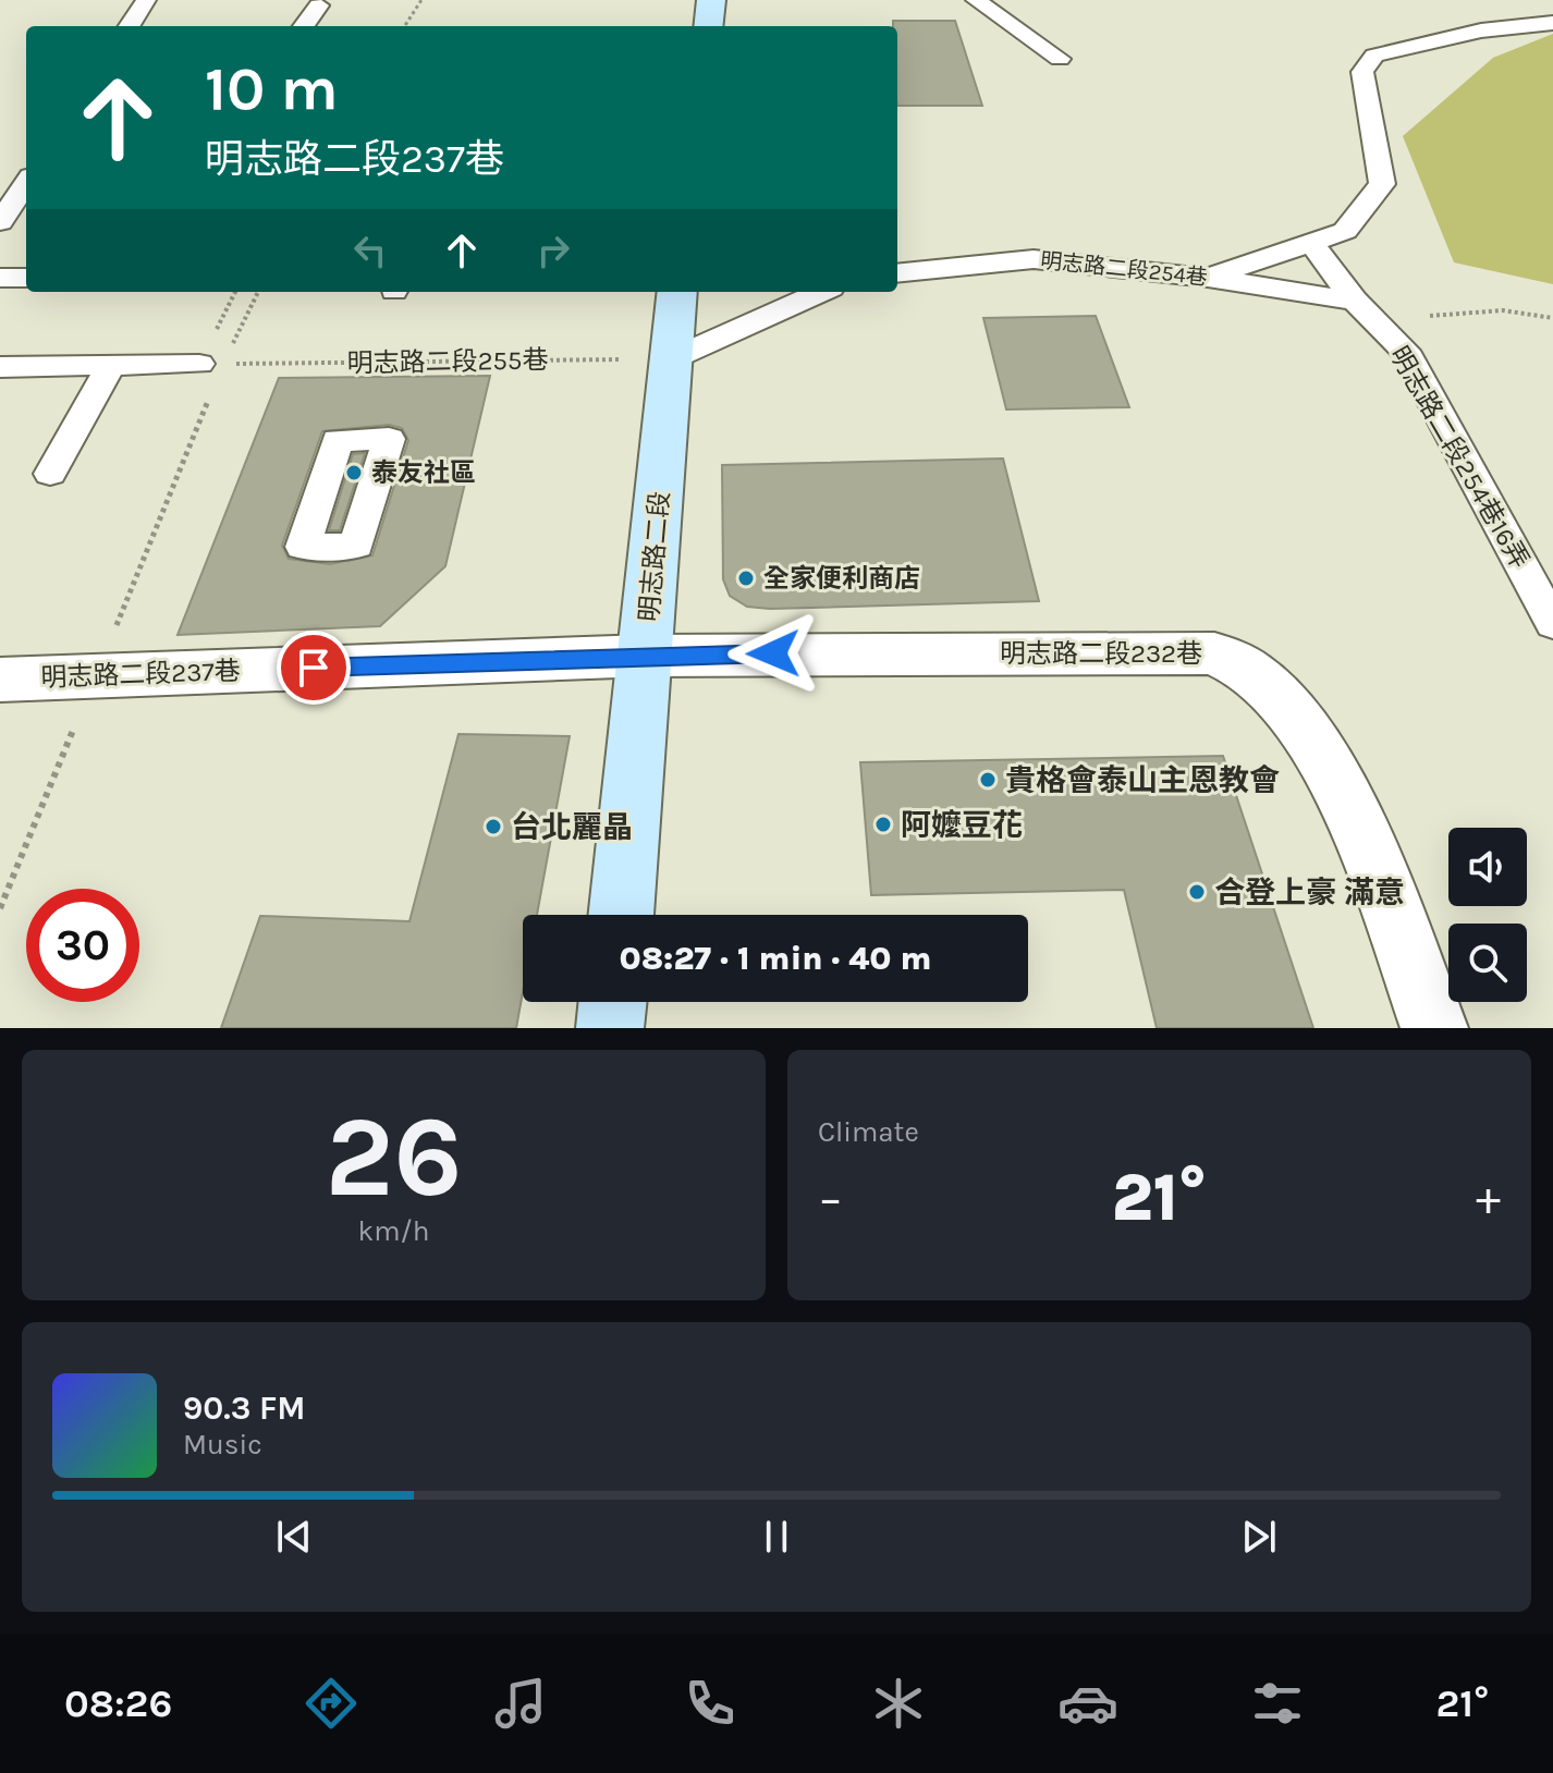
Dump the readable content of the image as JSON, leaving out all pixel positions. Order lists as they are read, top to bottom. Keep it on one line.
{"streets":{"main road":["明志路二段"],"street":["明志路二段232巷","明志路二段237巷"],"lane":["明志路二段254巷","明志路二段254巷16弄"],"path":["明志路二段255巷"]},"crossings":[["明志路二段254巷","明志路二段254巷16弄"],["明志路二段255巷","明志路二段"],["明志路二段","明志路二段232巷"],["明志路二段","明志路二段237巷"],["明志路二段232巷","明志路二段237巷"]],"places":["泰友社區","全家便利商店","貴格會泰山主恩教會","阿嬤豆花","台北麗晶","合登上豪 滿意"],"page":{"turn":["10 m","明志路二段237巷"],"limit":"30","trip":"08:27 · 1 min · 40 m","tile":[["26","km/h"],"Climate"],"heat":["−","21°","+"],"song":["90.3 FM","Music"],"tabs":["08:26","21°"]}}
